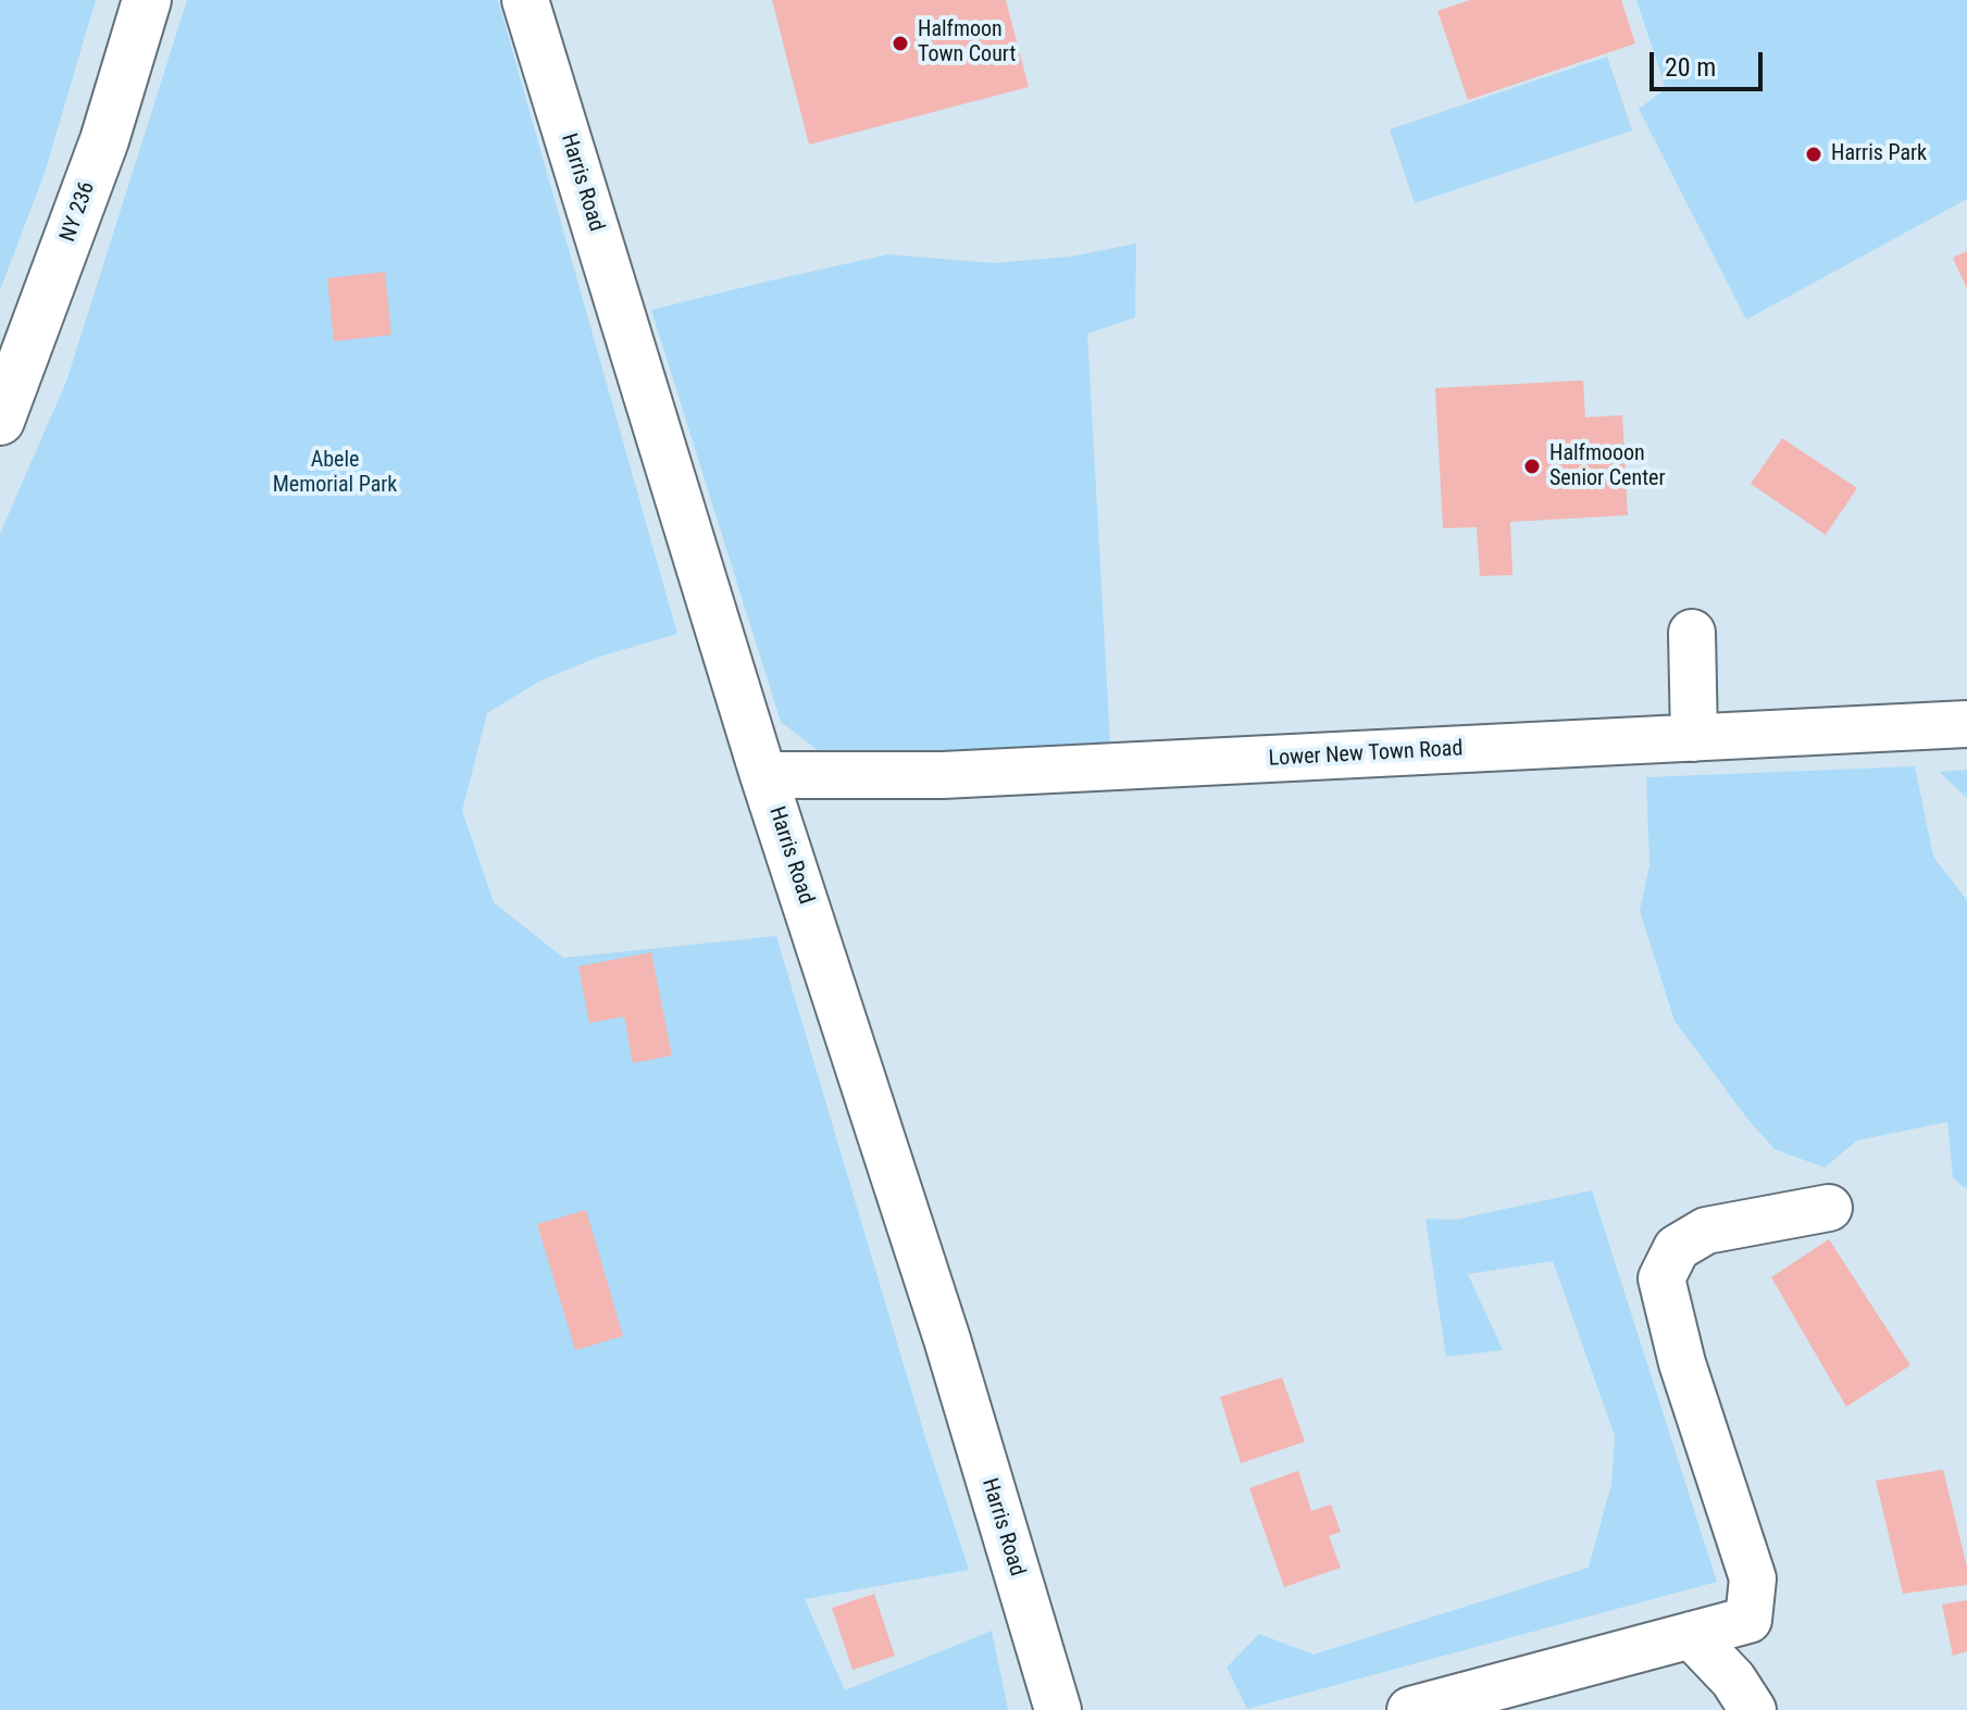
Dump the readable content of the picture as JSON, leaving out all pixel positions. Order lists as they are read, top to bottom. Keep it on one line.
{"streets":{"main road":["NY 236"],"street":["Harris Road","Lower New Town Road"]},"crossings":[["Harris Road","Lower New Town Road"]],"parks":["Abele Memorial Park"],"places":["Halfmoon Town Court","Harris Park","Halfmooon Senior Center"],"scale_bar":"20 m"}
